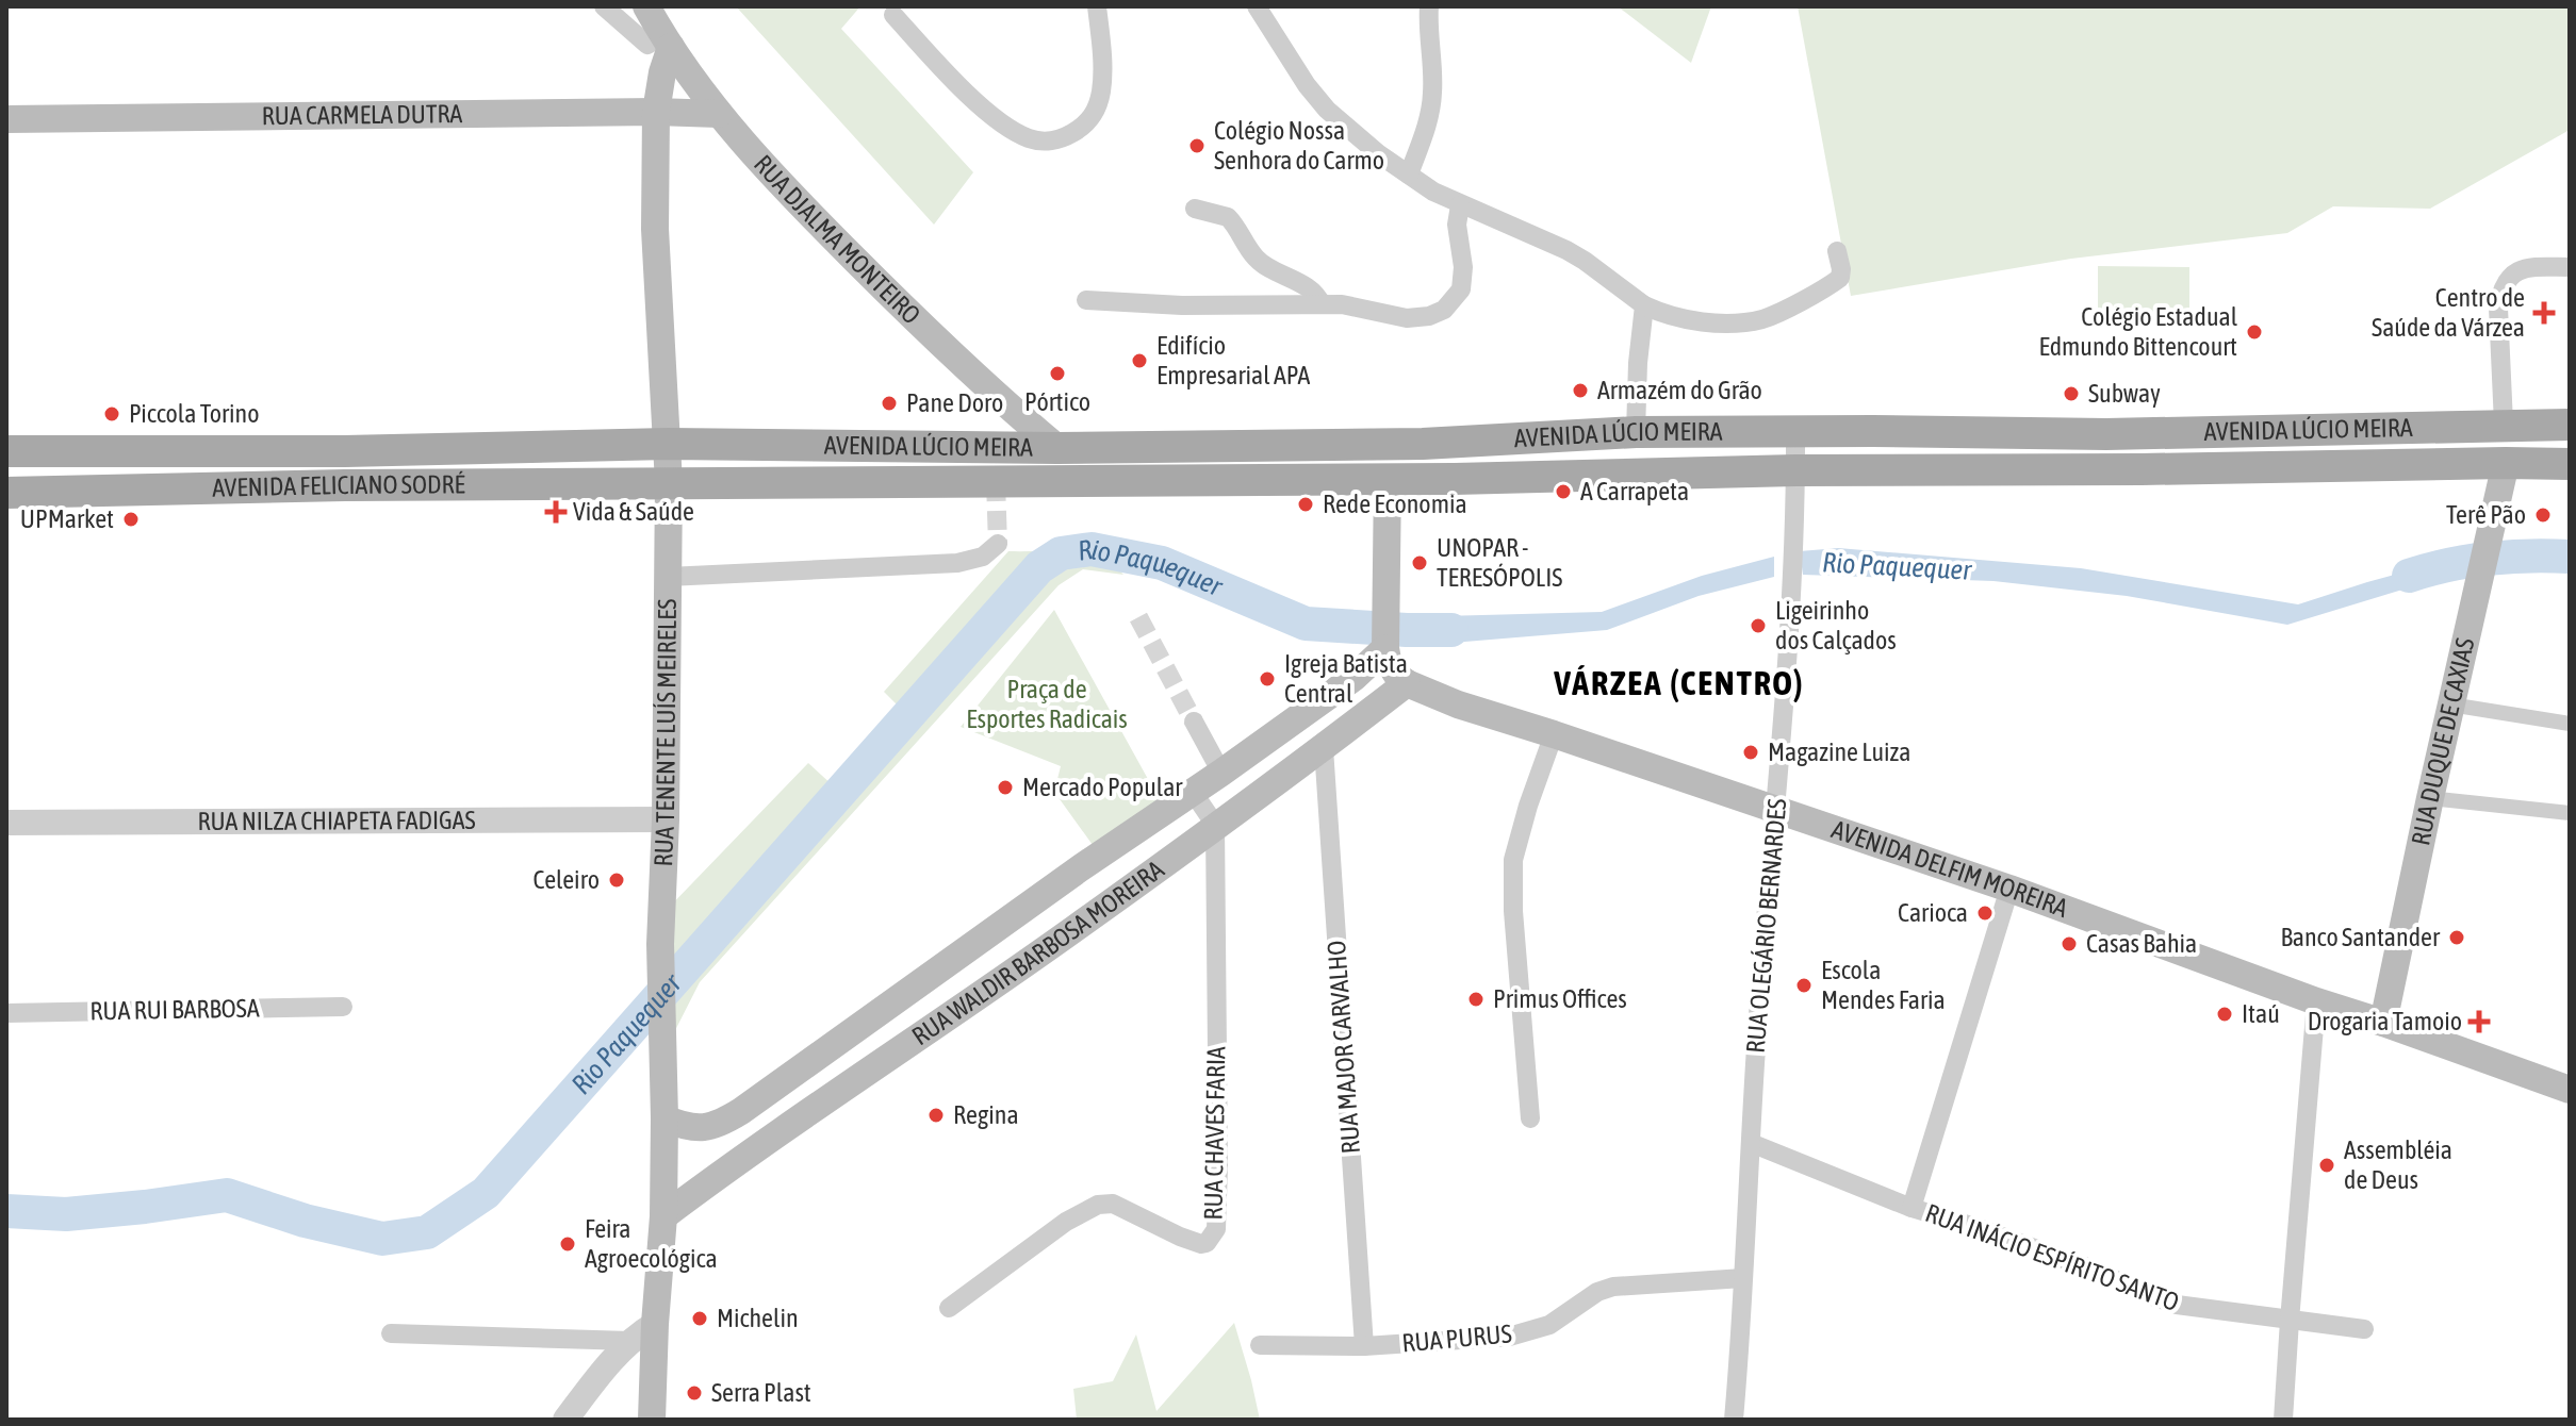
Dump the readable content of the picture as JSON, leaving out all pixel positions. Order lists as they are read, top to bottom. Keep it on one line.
{"streets":{"main road":["RUA CARMELA DUTRA","RUA DJALMA MONTEIRO","AVENIDA LÚCIO MEIRA","AVENIDA FELICIANO SODRÉ","RUA TENENTE LUÍS MEIRELES","RUA DUQUE DE CAXIAS","AVENIDA DELFIM MOREIRA","RUA WALDIR BARBOSA MOREIRA"],"street":["RUA NILZA CHIAPETA FADIGAS","RUA OLEGÁRIO BERNARDES","RUA RUI BARBOSA","RUA MAJOR CARVALHO","RUA CHAVES FARIA","RUA INÁCIO ESPÍRITO SANTO","RUA PURUS"]},"crossings":[["RUA CARMELA DUTRA","RUA DJALMA MONTEIRO"],["RUA CARMELA DUTRA","RUA TENENTE LUÍS MEIRELES"],["RUA DJALMA MONTEIRO","AVENIDA LÚCIO MEIRA"],["RUA DJALMA MONTEIRO","RUA TENENTE LUÍS MEIRELES"],["AVENIDA LÚCIO MEIRA","AVENIDA FELICIANO SODRÉ"],["AVENIDA LÚCIO MEIRA","RUA TENENTE LUÍS MEIRELES"],["AVENIDA LÚCIO MEIRA","RUA DUQUE DE CAXIAS"],["AVENIDA LÚCIO MEIRA","RUA OLEGÁRIO BERNARDES"],["AVENIDA FELICIANO SODRÉ","RUA TENENTE LUÍS MEIRELES"],["RUA TENENTE LUÍS MEIRELES","RUA NILZA CHIAPETA FADIGAS"],["RUA TENENTE LUÍS MEIRELES","RUA WALDIR BARBOSA MOREIRA"],["RUA DUQUE DE CAXIAS","AVENIDA DELFIM MOREIRA"],["AVENIDA DELFIM MOREIRA","RUA OLEGÁRIO BERNARDES"],["AVENIDA DELFIM MOREIRA","RUA WALDIR BARBOSA MOREIRA"],["RUA OLEGÁRIO BERNARDES","RUA INÁCIO ESPÍRITO SANTO"],["RUA OLEGÁRIO BERNARDES","RUA PURUS"],["RUA WALDIR BARBOSA MOREIRA","RUA MAJOR CARVALHO"],["RUA WALDIR BARBOSA MOREIRA","RUA CHAVES FARIA"],["RUA MAJOR CARVALHO","RUA PURUS"]],"districts":["VÁRZEA (CENTRO)"],"water":["Rio Paquequer"],"parks":["Praça de Esportes Radicais"],"places":{"other":["Colégio Nossa Senhora do Carmo","Colégio Estadual Edmundo Bittencourt","Edifício Empresarial APA","Pórtico","Armazém do Grão","Subway","Pane Doro","Piccola Torino","A Carrapeta","Rede Economia","Terê Pão","UPMarket","UNOPAR - TERESÓPOLIS","Ligeirinho dos Calçados","Igreja Batista Central","Magazine Luiza","Mercado Popular","Celeiro","Carioca","Banco Santander","Casas Bahia","Escola Mendes Faria","Primus Offices","Itaú","Regina","Assembléia de Deus","Feira Agroecológica","Michelin","Serra Plast"],"health":["Centro de Saúde da Várzea","Vida & Saúde","Drogaria Tamoio"]}}
